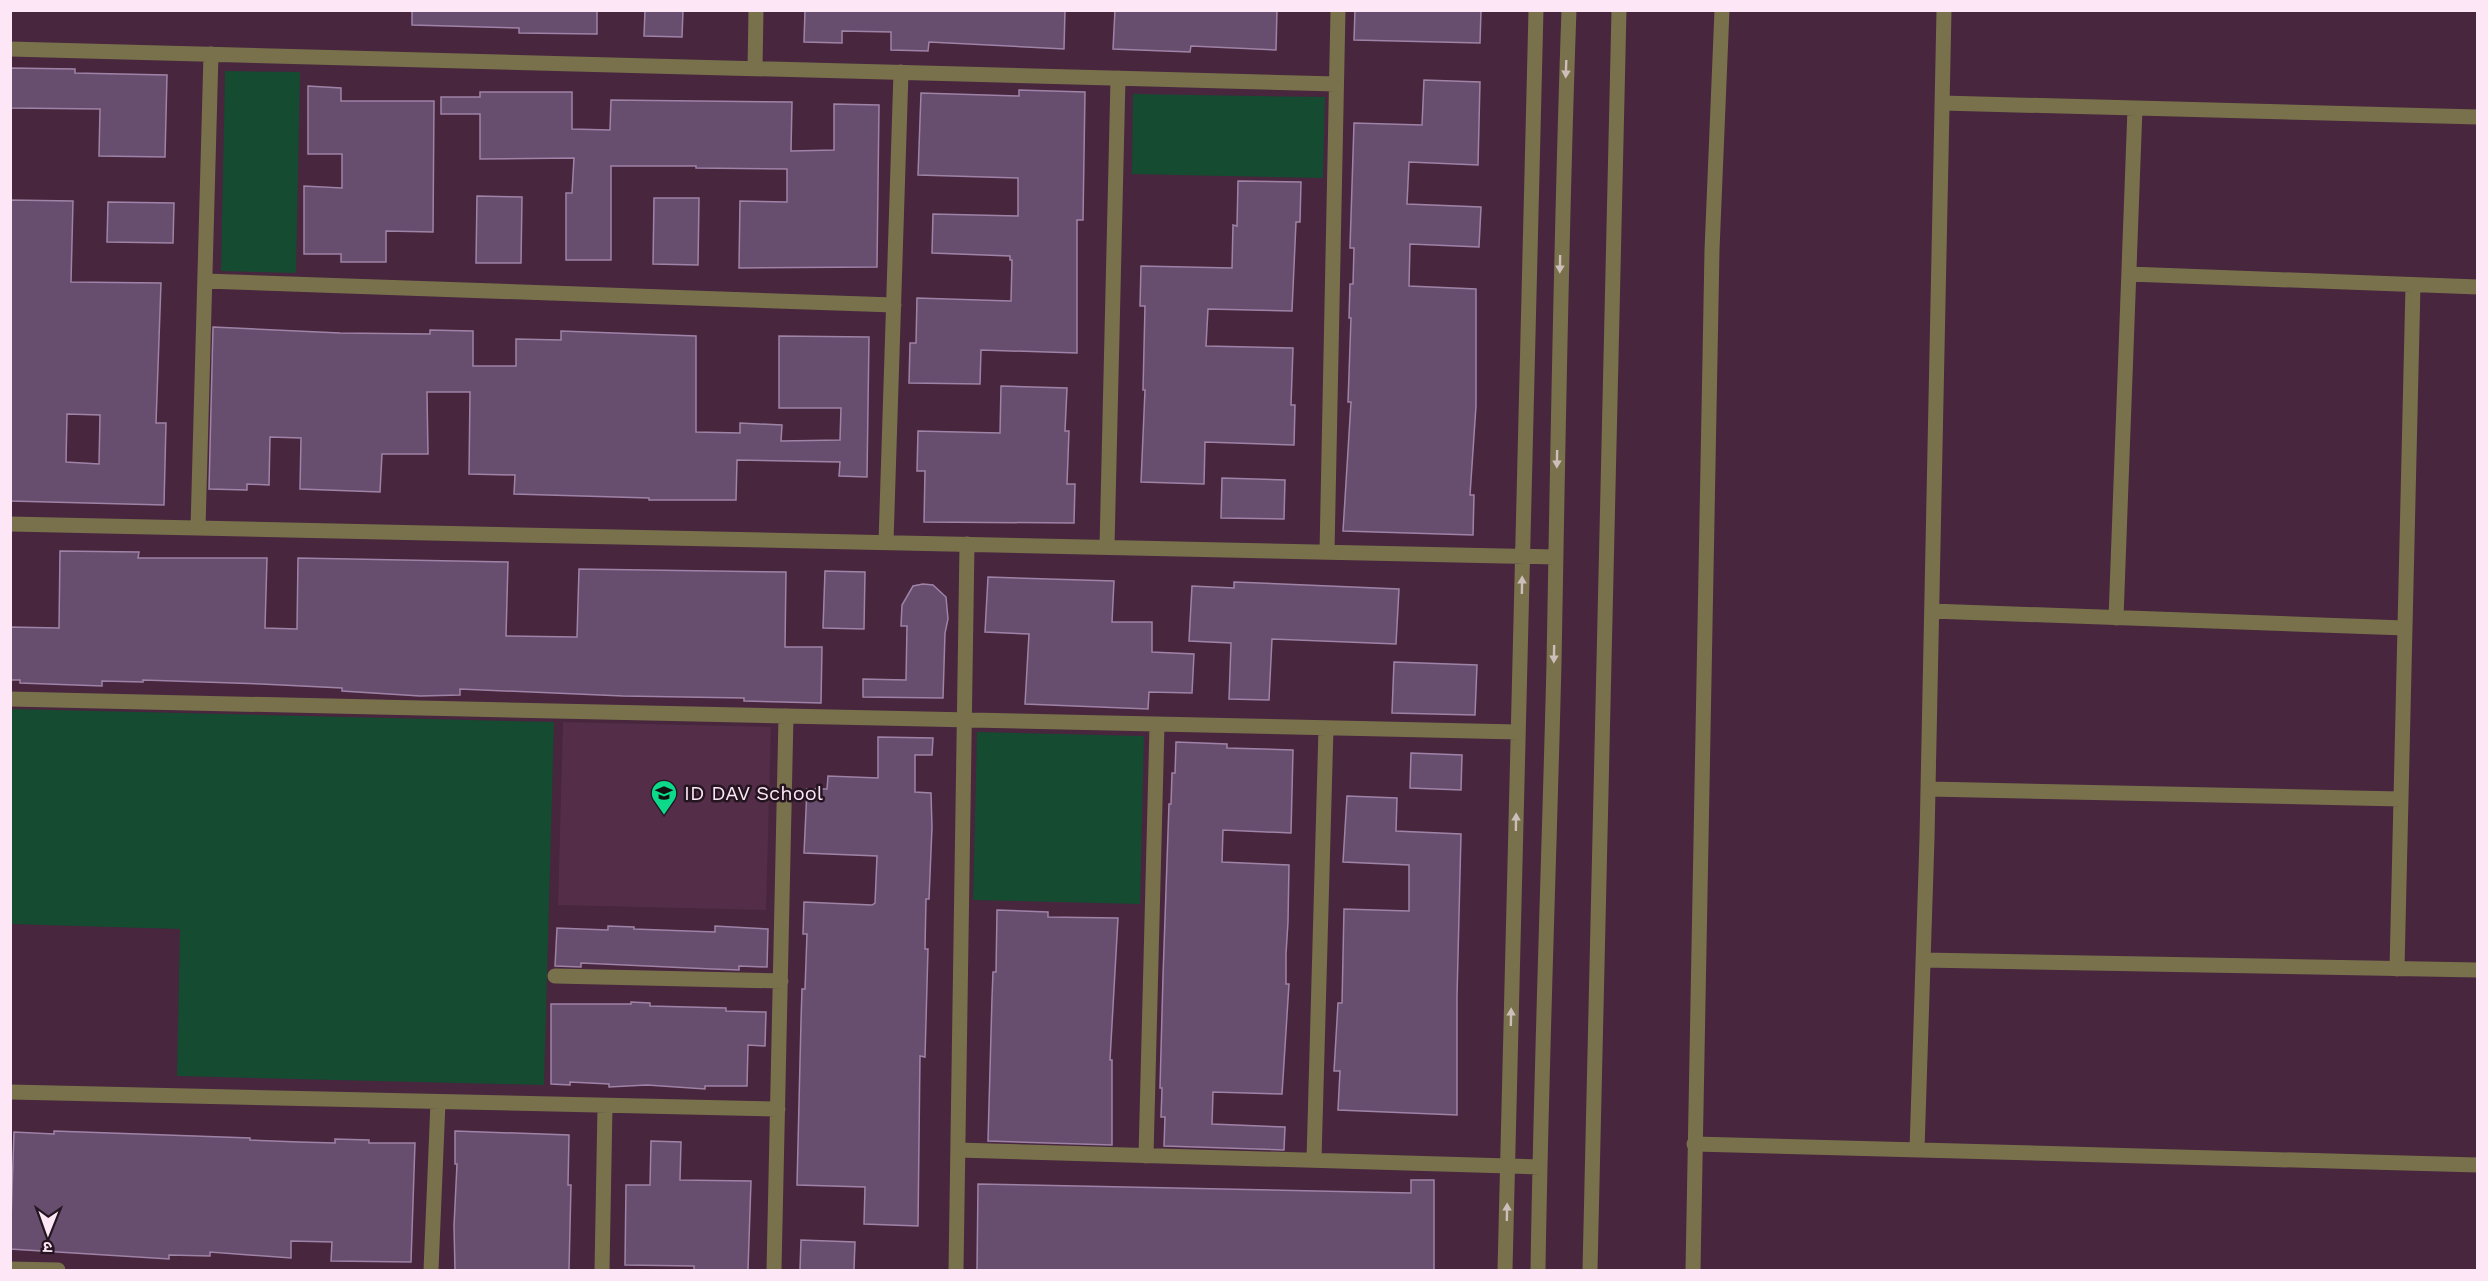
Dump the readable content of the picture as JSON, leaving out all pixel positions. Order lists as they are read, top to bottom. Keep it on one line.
{"places":{"school or university":["ID DAV School"]},"north":"bottom"}
